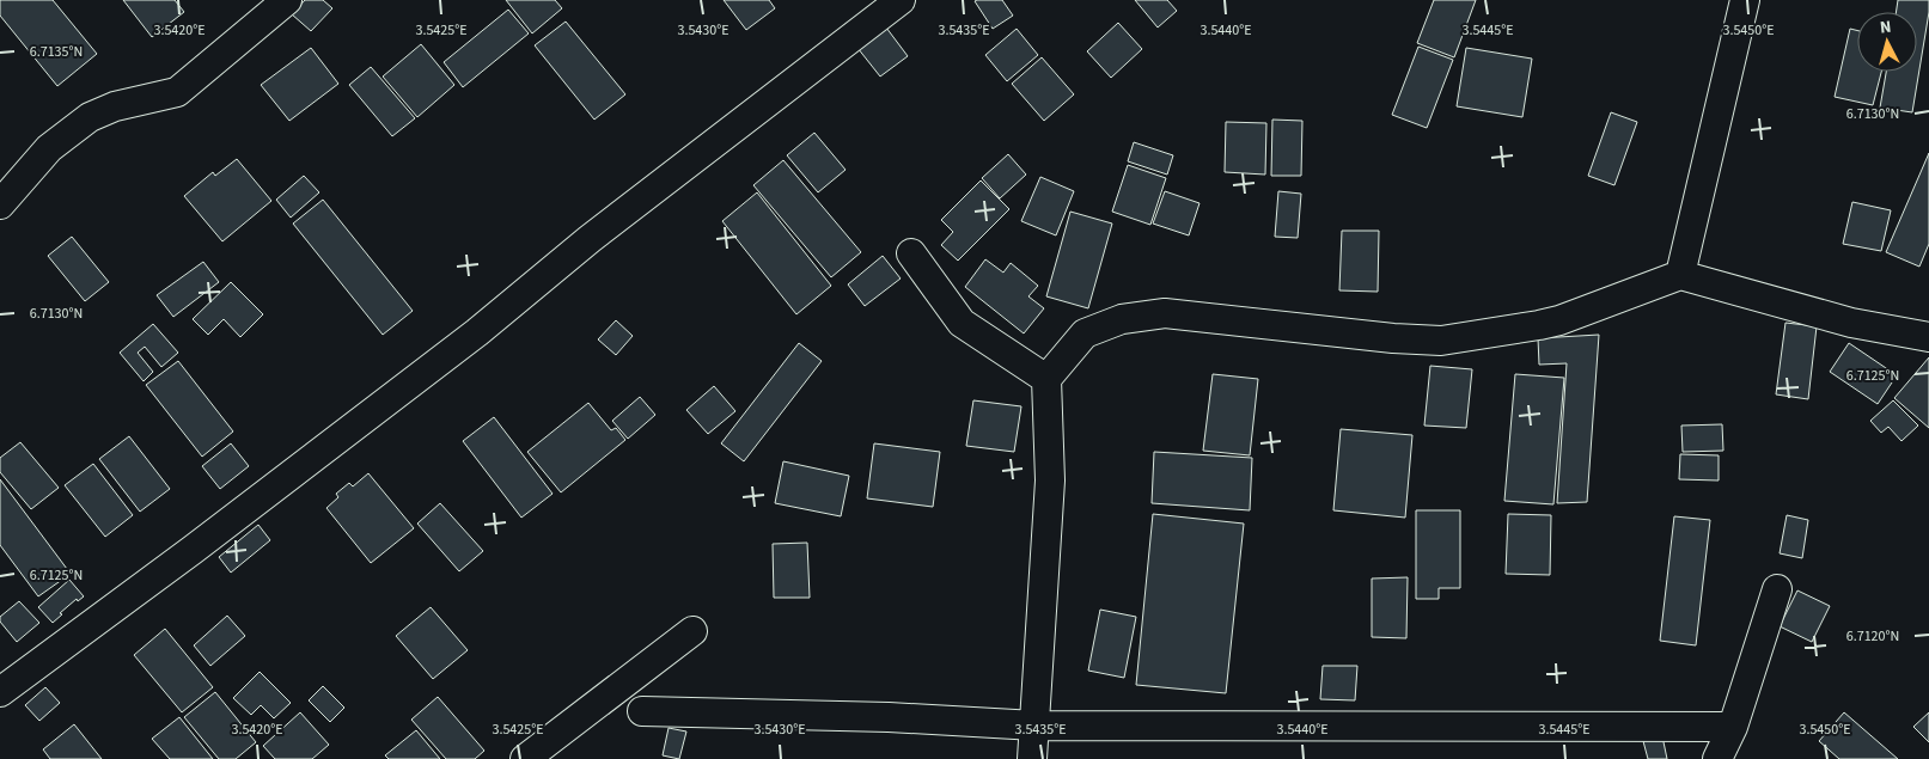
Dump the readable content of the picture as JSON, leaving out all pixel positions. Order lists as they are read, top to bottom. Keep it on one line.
{"north":"top","coordinates":["3.5420°E","3.5425°E","3.5430°E","3.5435°E","3.5440°E","3.5445°E","3.5450°E","6.7135°N","6.7130°N","6.7125°N","6.7120°N"]}
